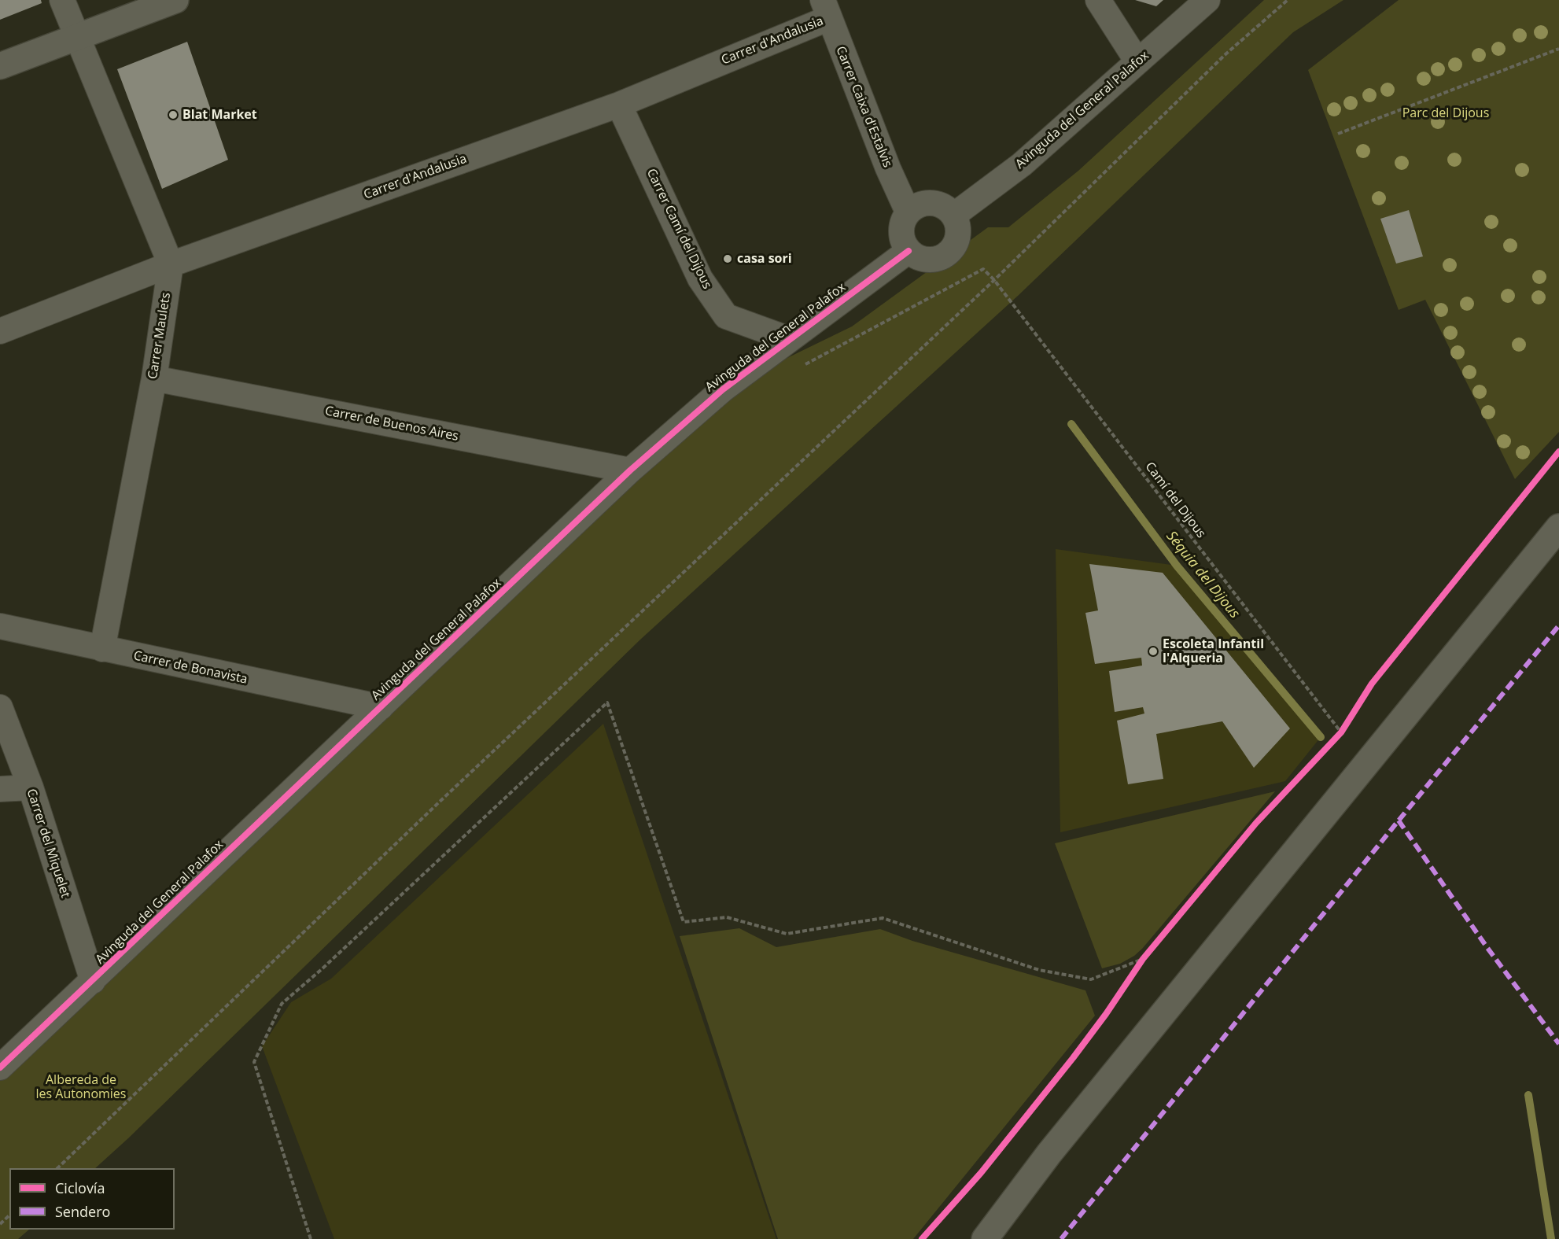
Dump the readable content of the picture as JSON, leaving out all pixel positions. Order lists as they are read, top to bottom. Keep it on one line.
{"streets":{"street":["Carrer d'Andalusia","Carrer Caixa d'Estalvis","Avinguda del General Palafox","Carrer Camí del Dijous","Carrer Maulets","Carrer de Buenos Aires","Carrer de Bonavista","Carrer del Miquelet"],"path":["Camí del Dijous"]},"crossings":[["Carrer d'Andalusia","Carrer Caixa d'Estalvis"],["Carrer d'Andalusia","Carrer Camí del Dijous"],["Carrer d'Andalusia","Carrer Maulets"],["Carrer Caixa d'Estalvis","Avinguda del General Palafox"],["Avinguda del General Palafox","Carrer Camí del Dijous"],["Avinguda del General Palafox","Carrer de Buenos Aires"],["Avinguda del General Palafox","Carrer de Bonavista"],["Avinguda del General Palafox","Carrer del Miquelet"],["Carrer Maulets","Carrer de Buenos Aires"],["Carrer Maulets","Carrer de Bonavista"]],"water":["Séquia del Dijous"],"parks":["Parc del Dijous","Albereda de les Autonomies"],"places":["Blat Market","casa sori","Escoleta Infantil l'Alqueria"],"legend":["Ciclovía","Sendero"]}
